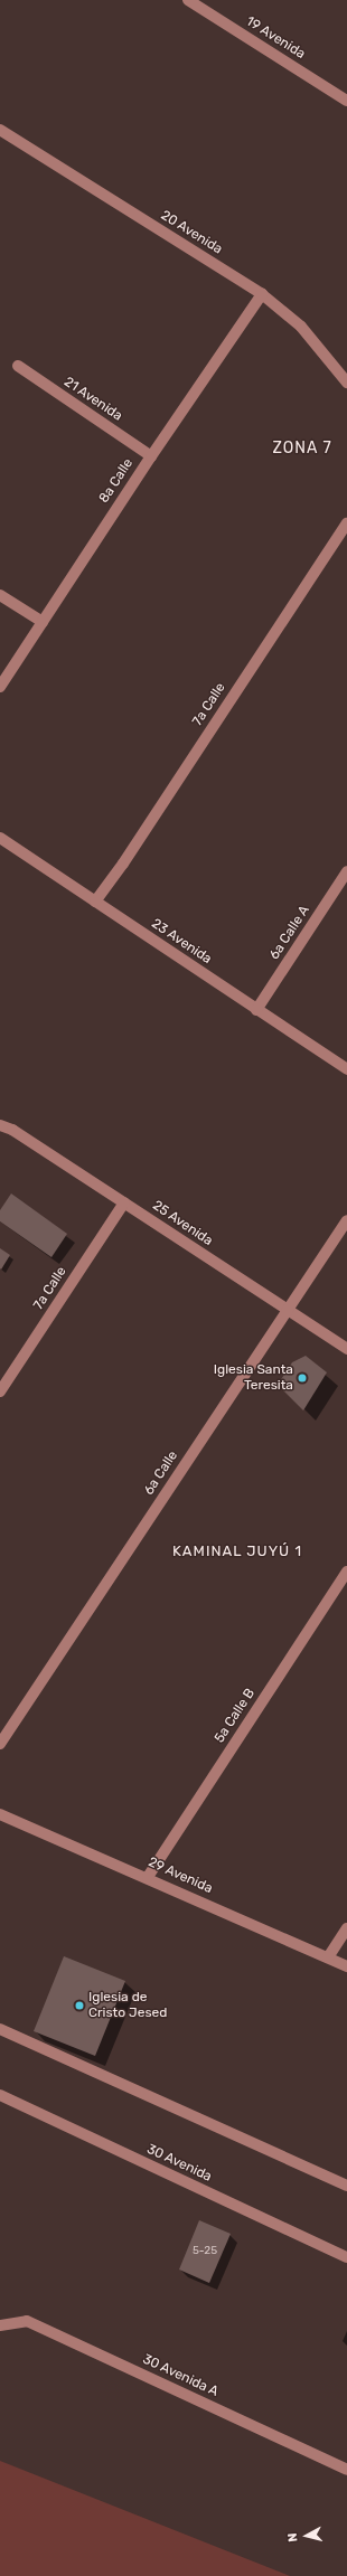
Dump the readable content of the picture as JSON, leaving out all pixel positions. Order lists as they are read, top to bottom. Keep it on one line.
{"streets":{"street":["19 Avenida","20 Avenida","21 Avenida","8a Calle","7a Calle","6a Calle A","23 Avenida","25 Avenida","6a Calle","5a Calle B","29 Avenida","30 Avenida","30 Avenida A"]},"crossings":[["20 Avenida","8a Calle"],["21 Avenida","8a Calle"],["7a Calle","23 Avenida"],["7a Calle","25 Avenida"],["6a Calle A","23 Avenida"],["25 Avenida","6a Calle"],["5a Calle B","29 Avenida"]],"districts":["ZONA 7","KAMINAL JUYÚ 1"],"places":["Iglesia Santa Teresita","Iglesia de Cristo Jesed"],"house_numbers":["5-25"],"north":"left"}
